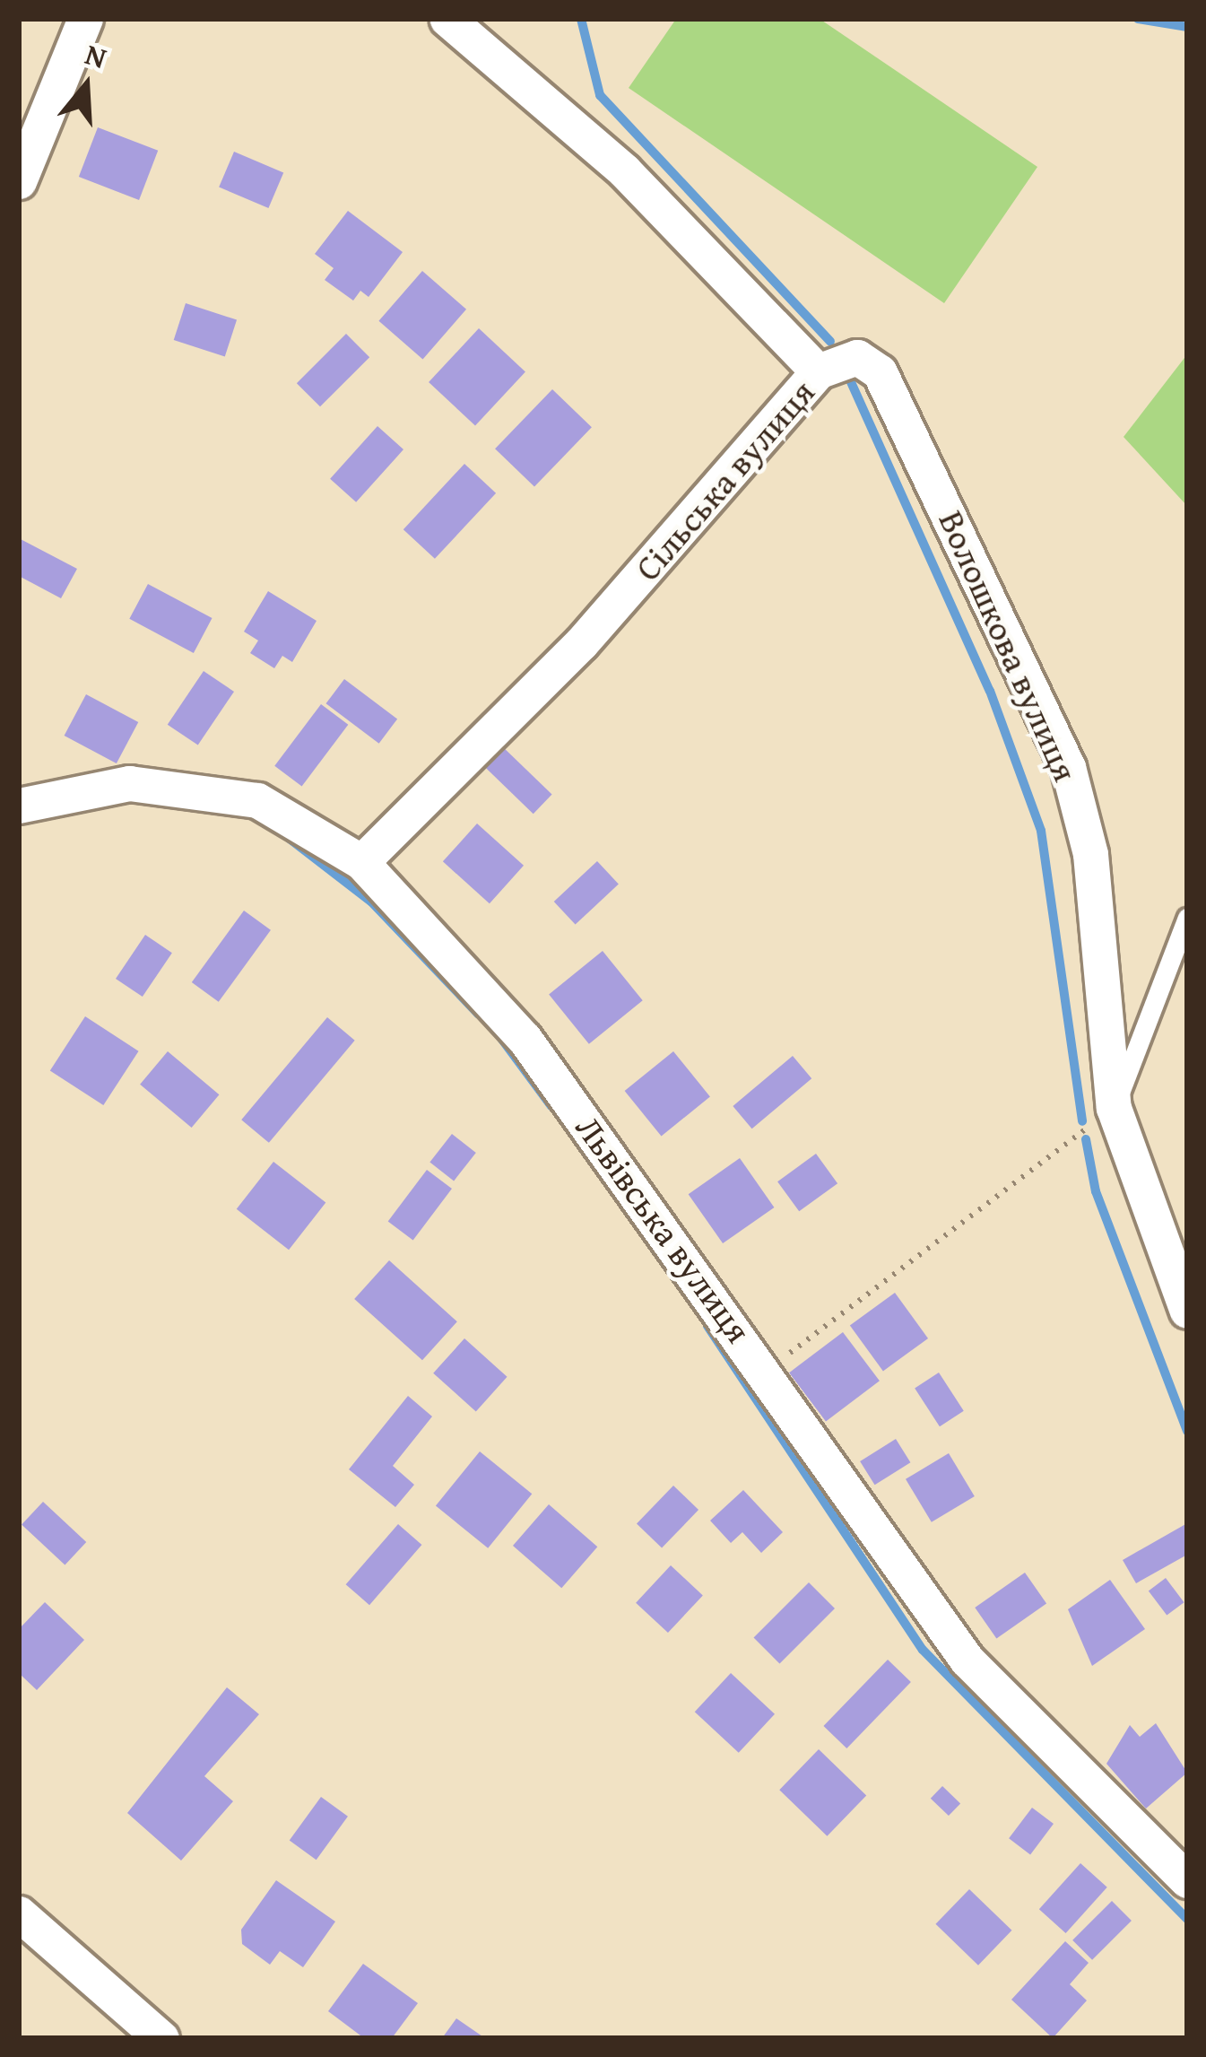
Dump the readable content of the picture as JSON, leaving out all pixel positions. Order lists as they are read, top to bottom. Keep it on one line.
{"streets":{"street":["Сільська вулиця","Волошкова вулиця","Львівська вулиця"]},"crossings":[["Сільська вулиця","Волошкова вулиця"],["Сільська вулиця","Львівська вулиця"]],"north":"top"}
